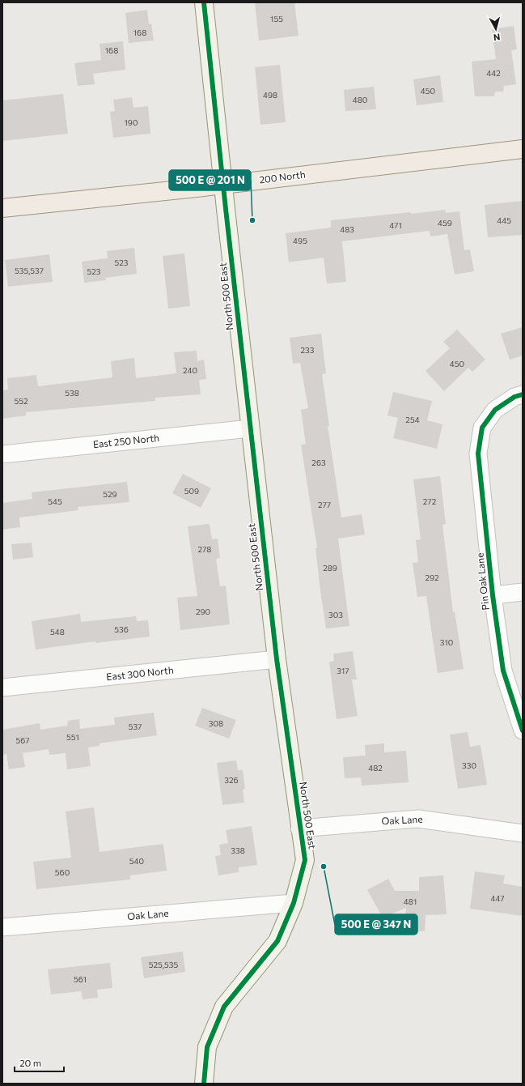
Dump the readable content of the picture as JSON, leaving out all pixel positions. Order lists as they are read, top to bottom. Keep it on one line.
{"streets":{"main road":["200 North"],"street":["North 500 East","East 250 North","Pin Oak Lane","East 300 North","Oak Lane"]},"crossings":[["200 North","North 500 East"],["North 500 East","East 250 North"],["North 500 East","East 300 North"],["North 500 East","Oak Lane"]],"places":["500 E @ 201 N","500 E @ 347 N"],"house_numbers":["155","168","168","442","450","498","480","190","445","459","471","483","495","523","535,537","523","233","450","240","538","552","254","263","509","529","545","272","277","278","289","292","290","303","536","548","310","317","308","537","551","567","330","482","326","338","540","560","447","481","525,535","561"],"scale_bar":"20 m","north":"bottom"}
